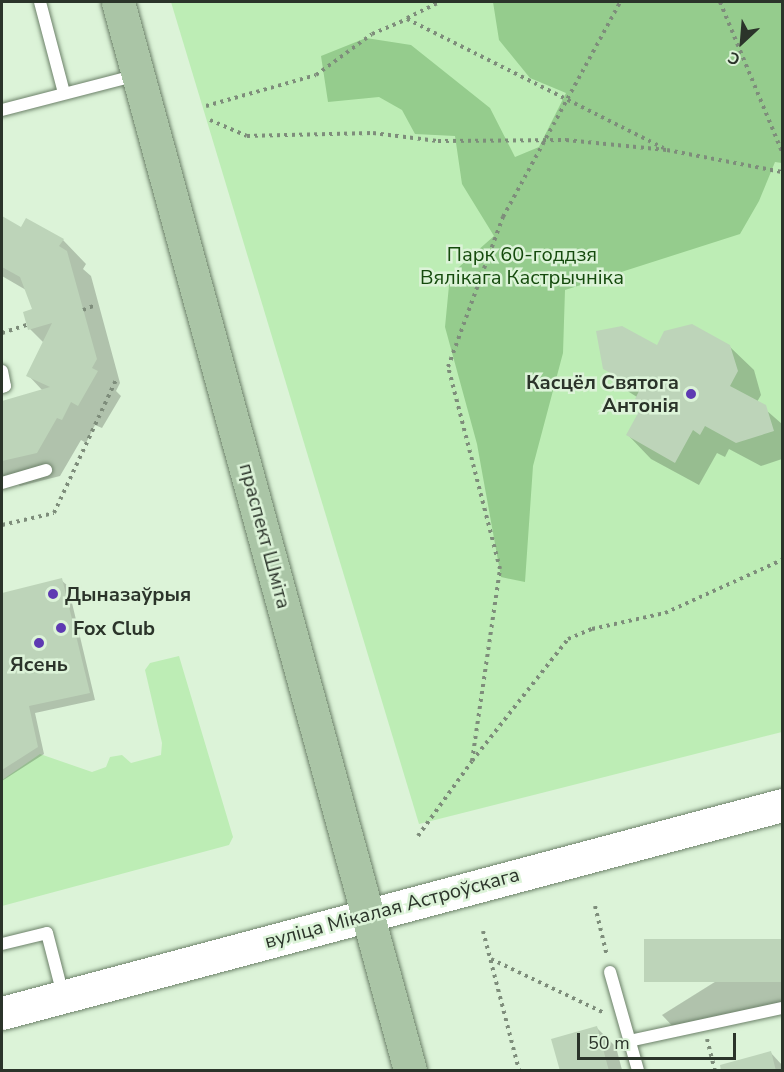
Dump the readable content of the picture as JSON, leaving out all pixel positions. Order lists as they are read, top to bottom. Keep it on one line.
{"streets":{"main road":["праспект Шміта","вуліца Мікалая Астроўскага"]},"crossings":[["праспект Шміта","вуліца Мікалая Астроўскага"]],"parks":["Парк 60-годдзя Вялікага Кастрычніка"],"places":["Касцёл Святога Антонія","Дыназаўрыя","Fox Club","Ясень"],"scale_bar":"50 m","north":"bottom left"}
